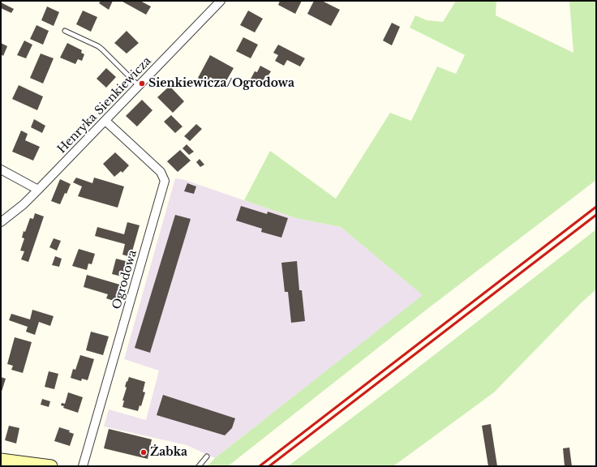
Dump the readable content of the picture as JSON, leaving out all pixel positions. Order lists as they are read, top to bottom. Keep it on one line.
{"streets":{"street":["Henryka Sienkiewicza","Ogrodowa"]},"crossings":[["Henryka Sienkiewicza","Ogrodowa"]],"places":["Sienkiewicza/Ogrodowa","Żabka"]}
